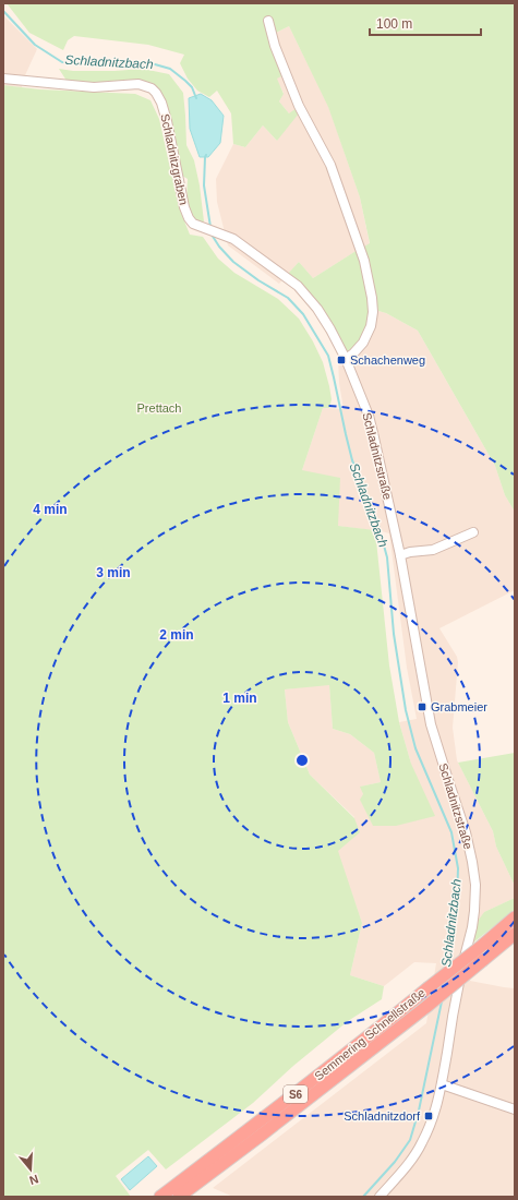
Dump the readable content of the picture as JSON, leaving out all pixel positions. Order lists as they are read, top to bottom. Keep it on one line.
{"streets":{"highway":["Semmering Schnellstraße","S6"],"street":["Schladnitzgraben","Schladnitzstraße"]},"crossings":[["Schladnitzgraben","Schladnitzstraße"]],"water":["Schladnitzbach"],"parks":["Prettach"],"places":{"transit":["Schachenweg","Grabmeier","Schladnitzdorf"]},"scale_bar":"100 m","north":"bottom","rings":["4 min","3 min","2 min","1 min"]}
